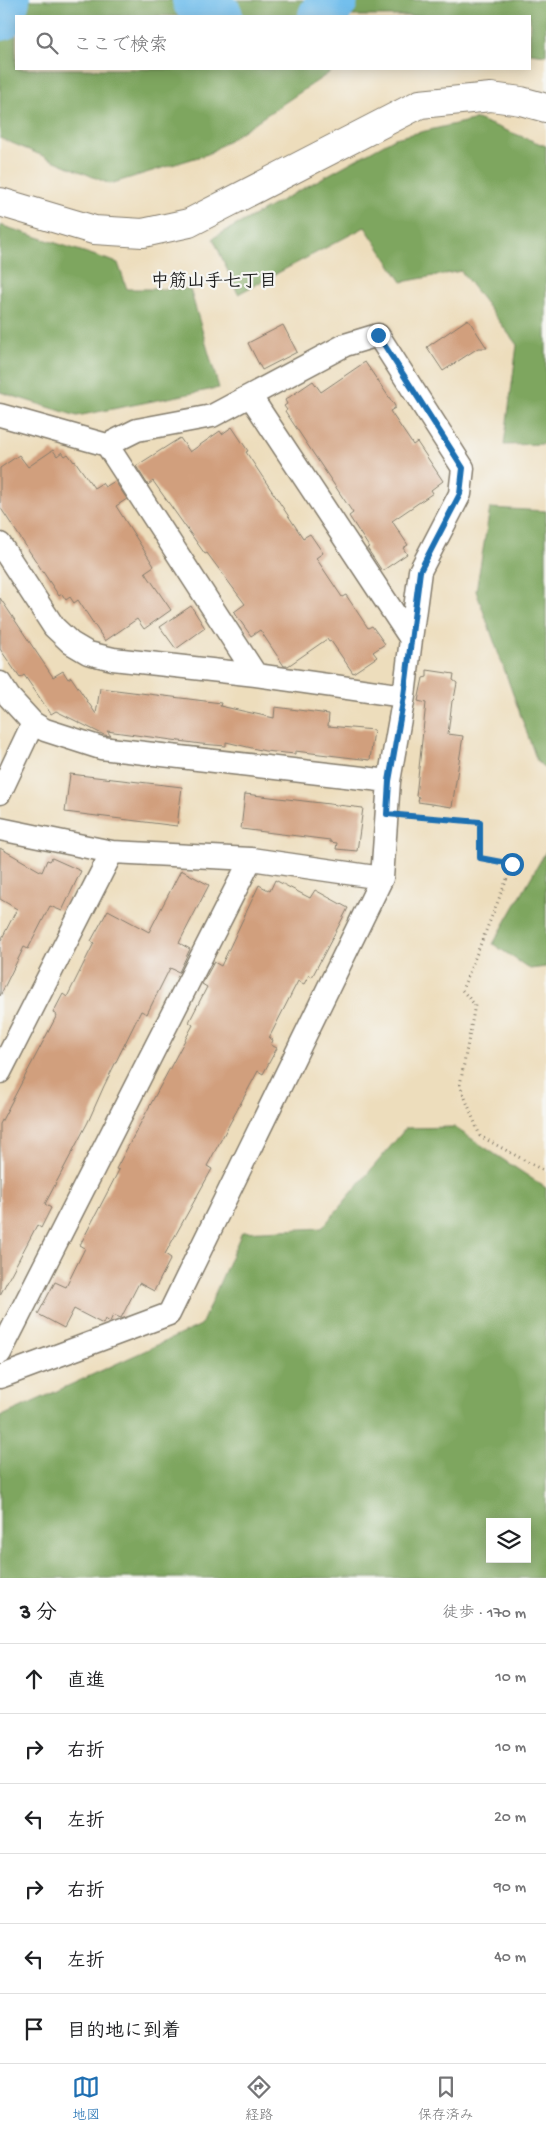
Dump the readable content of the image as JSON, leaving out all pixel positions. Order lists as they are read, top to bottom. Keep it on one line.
{"districts":["中筋山手七丁目"],"page":{"search":"ここで検索","heading":["3 分","徒歩 · 170 m"],"list":[["直進","10 m"],["右折","10 m"],["左折","20 m"],["右折","90 m"],["左折","40 m"],"目的地に到着"],"nav":["地図","経路","保存済み"]}}
